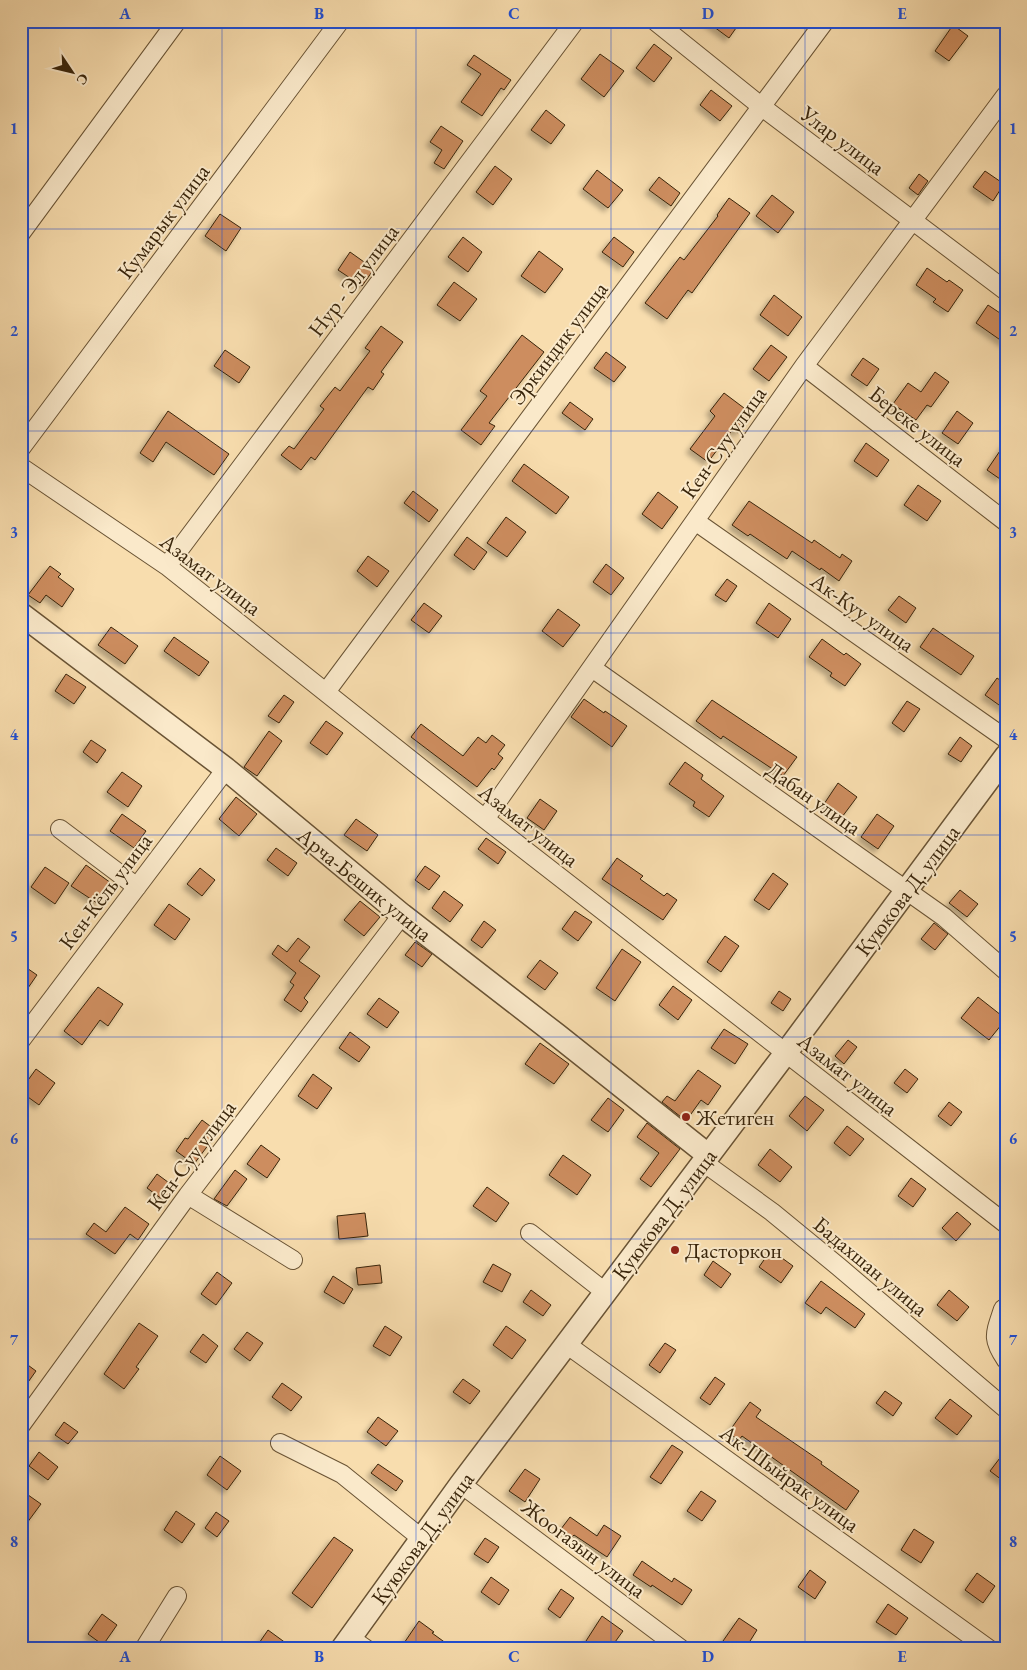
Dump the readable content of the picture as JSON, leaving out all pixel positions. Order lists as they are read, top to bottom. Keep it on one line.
{"streets":{"street":["Улар улица","Кумарык улица","Нур - Эл улица","Эркиндик улица","Береке улица","Кен-Суу улица","Азамат улица","Ак-Куу улица","Дабан улица","Арча-Бешик улица","Куюкова Д. улица","Кен-Кёль улица","Бадахшан улица","Ак-Шыйрак улица","Жоогазын улица"]},"crossings":[["Улар улица","Эркиндик улица"],["Улар улица","Кен-Суу улица"],["Нур - Эл улица","Азамат улица"],["Эркиндик улица","Азамат улица"],["Береке улица","Кен-Суу улица"],["Кен-Суу улица","Азамат улица"],["Кен-Суу улица","Ак-Куу улица"],["Кен-Суу улица","Дабан улица"],["Кен-Суу улица","Арча-Бешик улица"],["Азамат улица","Куюкова Д. улица"],["Дабан улица","Куюкова Д. улица"],["Арча-Бешик улица","Куюкова Д. улица"],["Арча-Бешик улица","Кен-Кёль улица"],["Арча-Бешик улица","Бадахшан улица"],["Куюкова Д. улица","Бадахшан улица"],["Куюкова Д. улица","Ак-Шыйрак улица"],["Куюкова Д. улица","Жоогазын улица"]],"places":["Жетиген","Дасторкон"],"north":"bottom right","grid":{"columns":["A","B","C","D","E"],"rows":["1","2","3","4","5","6","7","8"]}}
